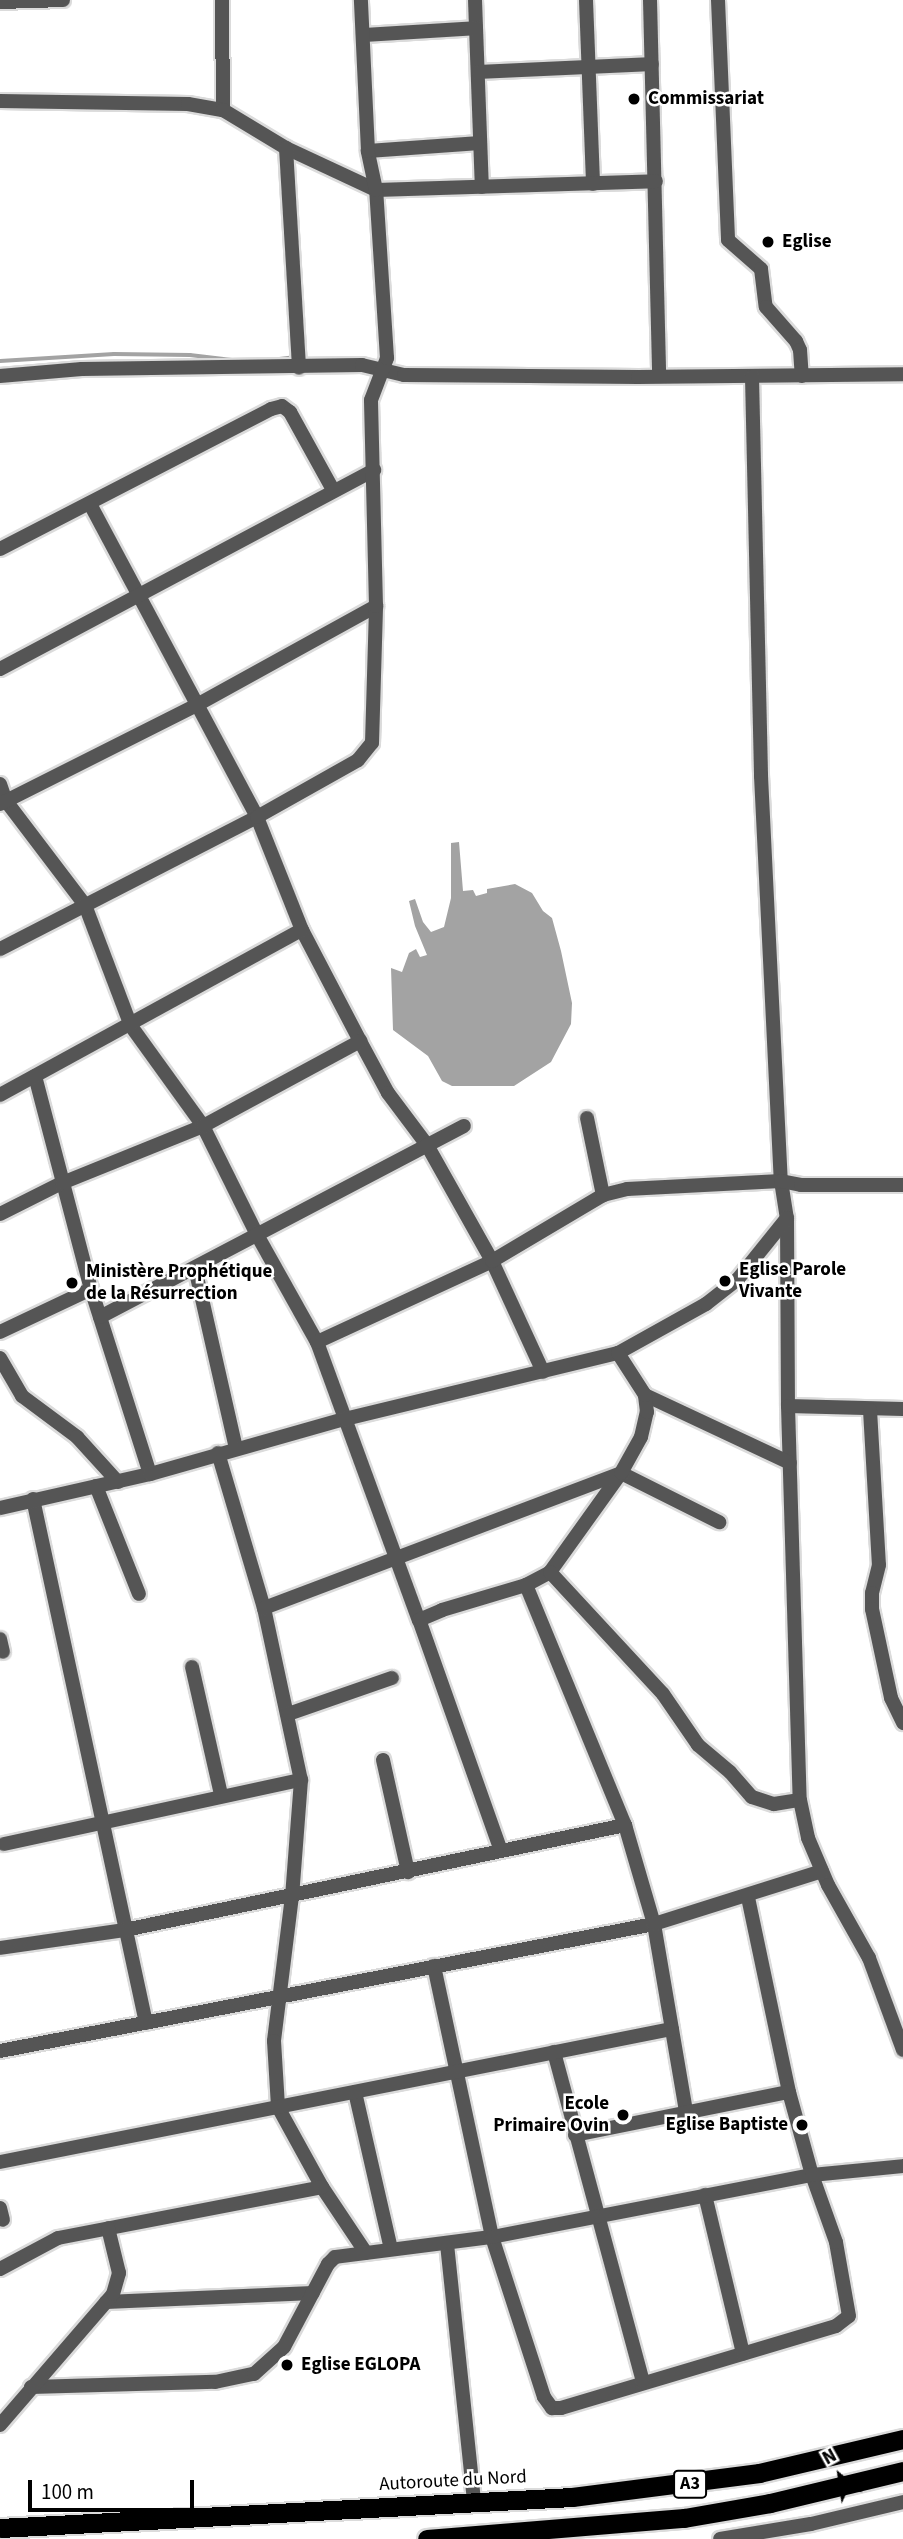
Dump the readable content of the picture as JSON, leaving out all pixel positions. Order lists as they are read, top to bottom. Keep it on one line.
{"streets":{"highway":["Autoroute du Nord","A3"]},"places":["Commissariat","Eglise","Eglise Parole Vivante","Ministère Prophétique de la Résurrection","Ecole Primaire Ovin","Eglise Baptiste","Eglise EGLOPA"],"scale_bar":"100 m","north":"top left"}
